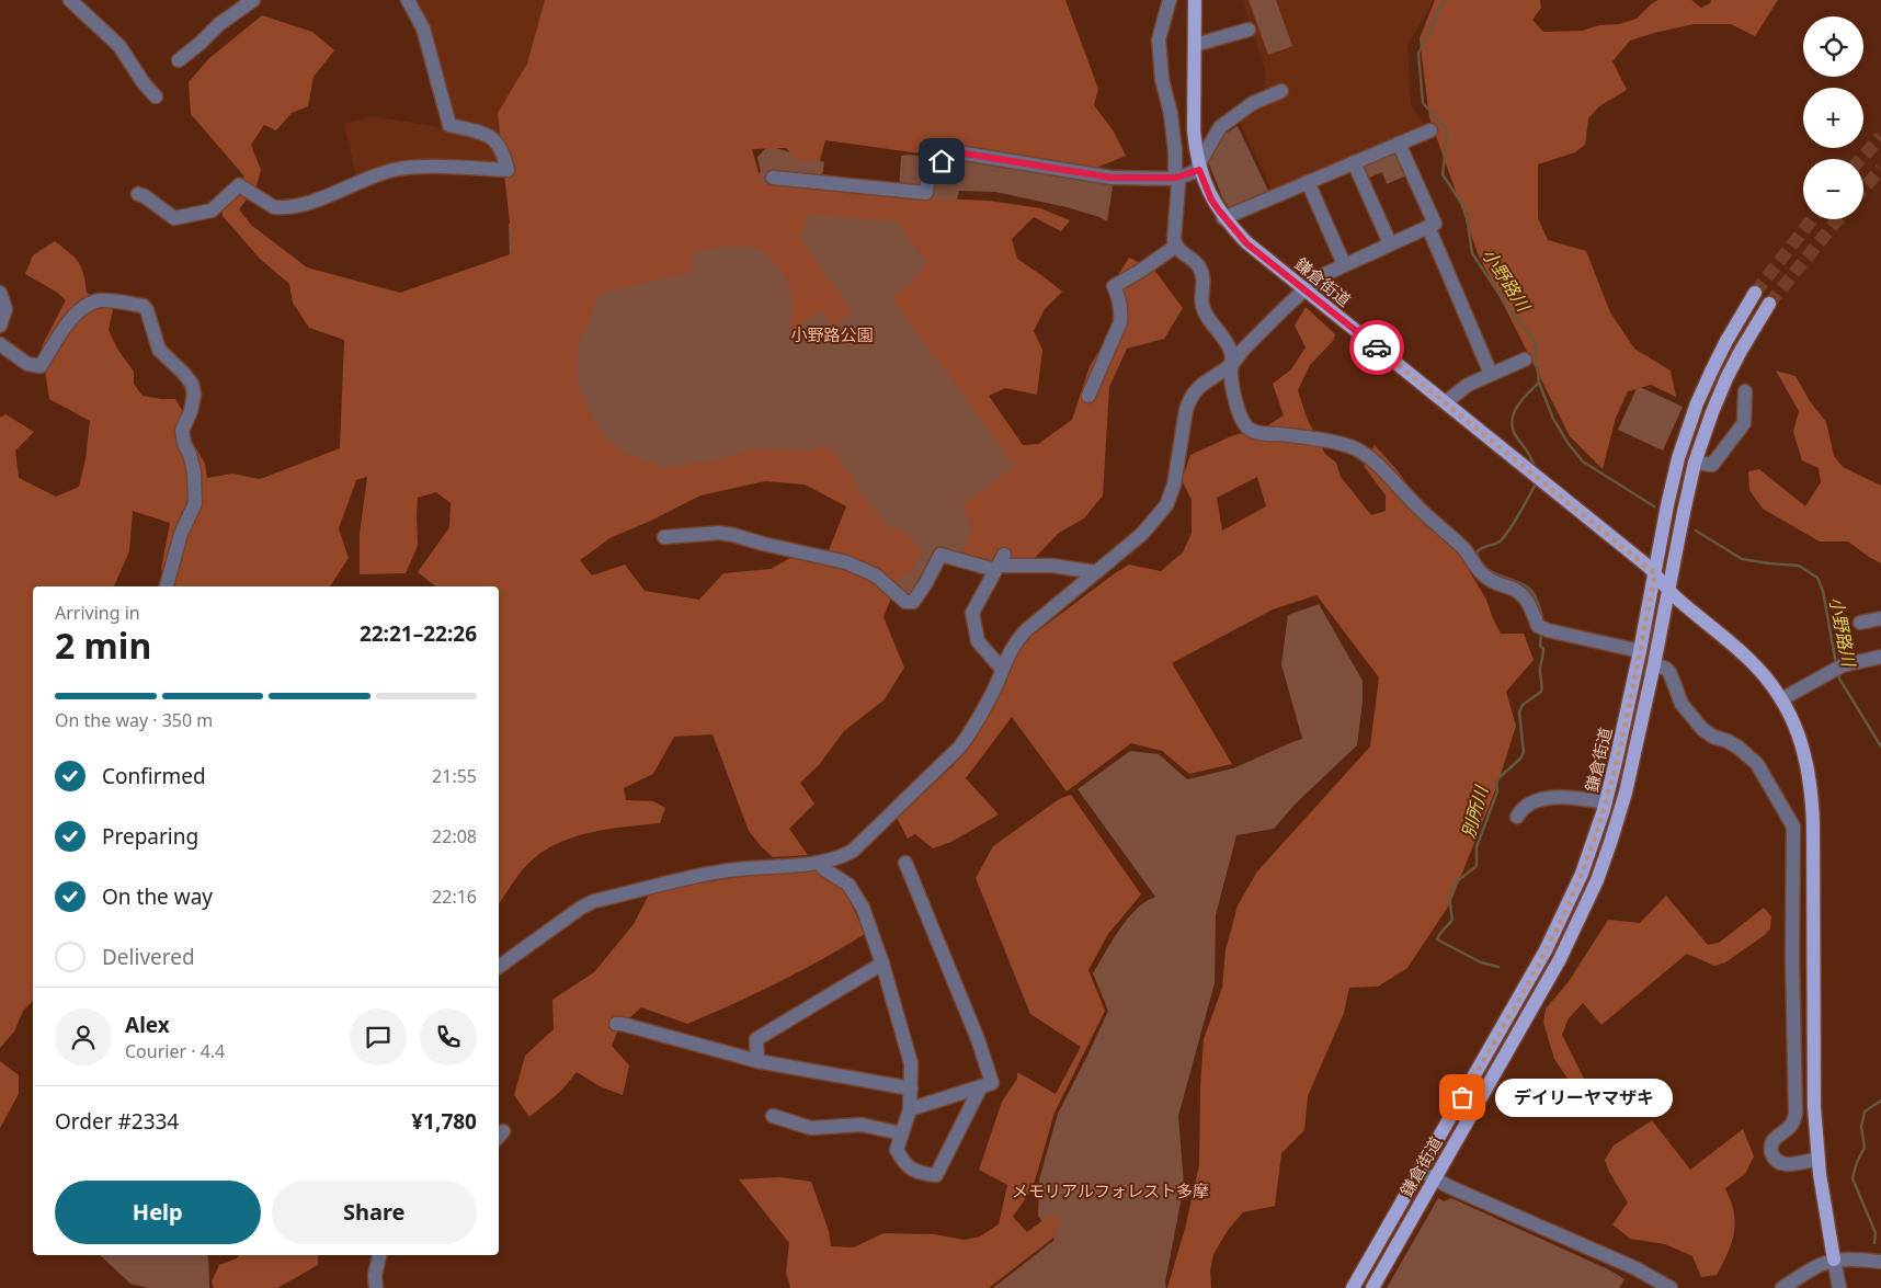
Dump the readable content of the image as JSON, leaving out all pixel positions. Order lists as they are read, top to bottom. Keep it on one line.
{"streets":{"main road":["鎌倉街道"]},"water":["小野路川","別所川"],"parks":["小野路公園","メモリアルフォレスト多摩"],"places":["デイリーヤマザキ"],"page":{"map_buttons":["+","−"],"heading":["2 min","Arriving in","22:21–22:26"],"panel":["Alex","Courier · 4.4","Order #2334","¥1,780"],"bar":"On the way · 350 m","list":[["Confirmed","21:55"],["Preparing","22:08"],["On the way","22:16"],"Delivered"],"bubble":"デイリーヤマザキ","buttons":["Help","Share"]}}
